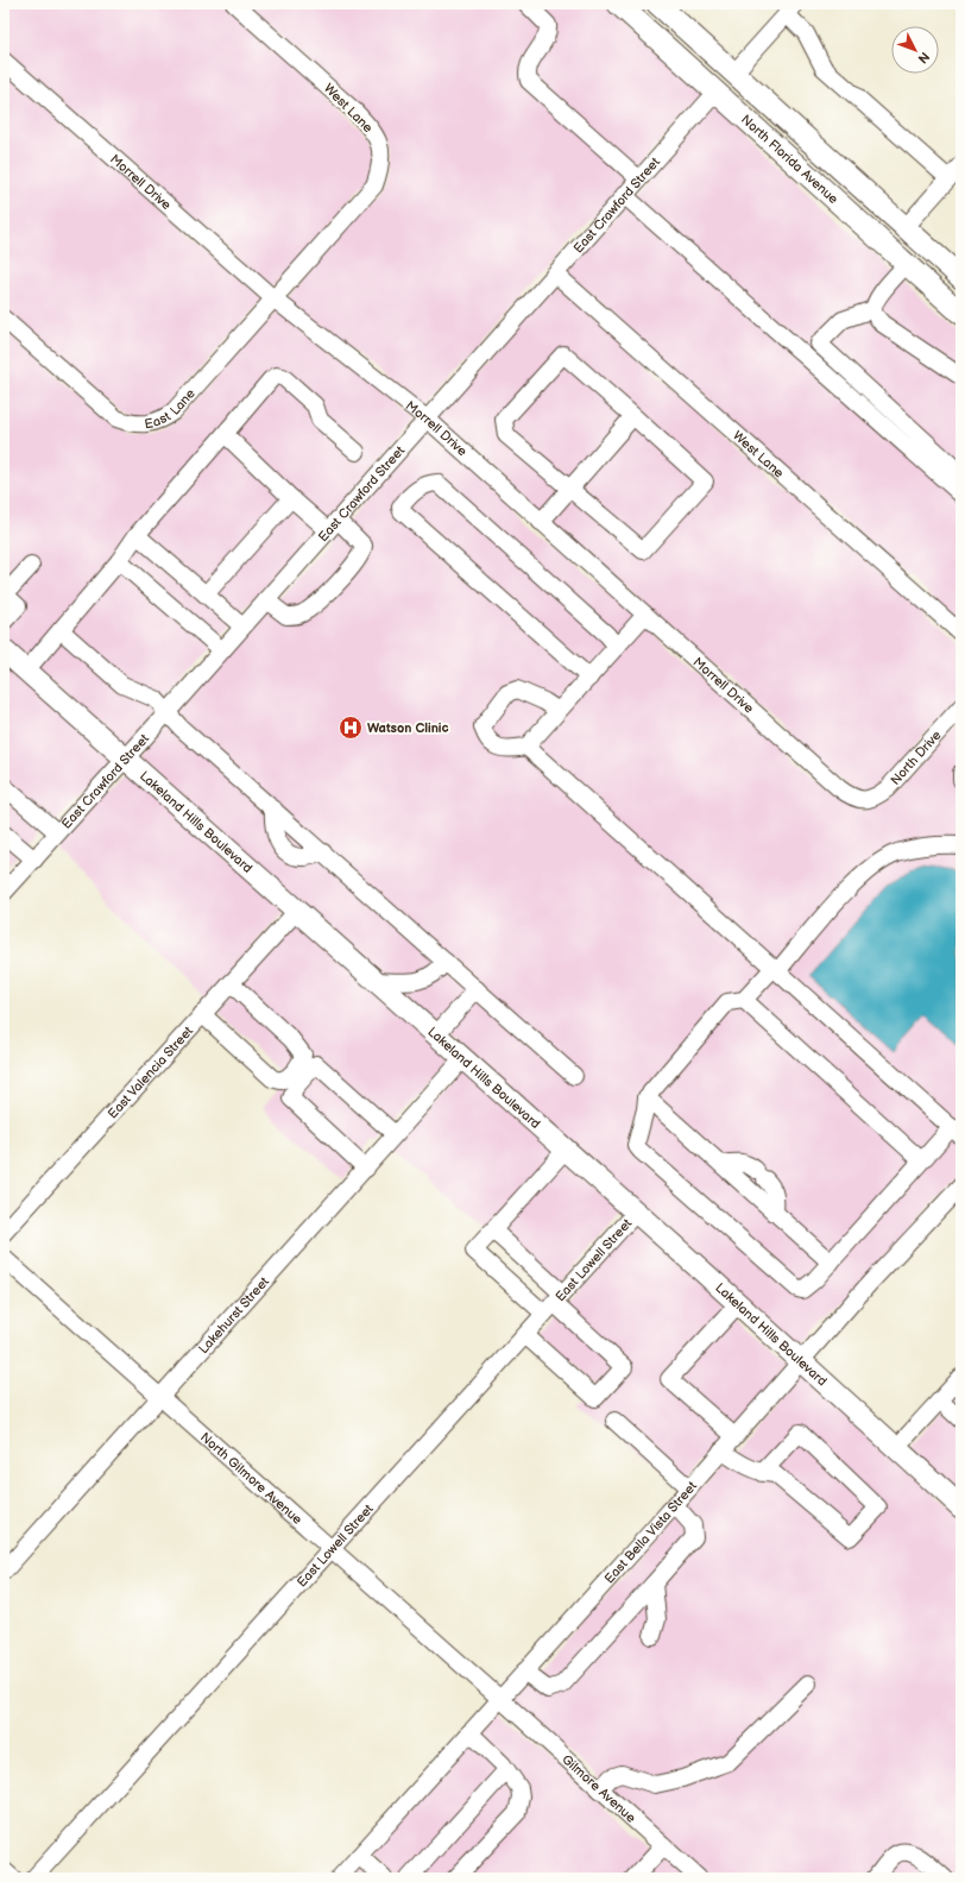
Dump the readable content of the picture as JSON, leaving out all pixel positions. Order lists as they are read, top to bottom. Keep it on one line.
{"streets":{"main road":["North Florida Avenue","Lakeland Hills Boulevard"],"street":["West Lane","Morrell Drive","East Crawford Street","East Lane","North Drive","East Valencia Street","East Lowell Street","Lakehurst Street","North Gilmore Avenue","East Bella Vista Street","Gilmore Avenue"]},"crossings":[["West Lane","Morrell Drive"],["West Lane","East Crawford Street"],["West Lane","East Lane"],["North Florida Avenue","East Crawford Street"],["Morrell Drive","East Crawford Street"],["Morrell Drive","East Lane"],["Morrell Drive","North Drive"],["East Crawford Street","Lakeland Hills Boulevard"],["Lakeland Hills Boulevard","East Valencia Street"],["Lakeland Hills Boulevard","East Lowell Street"],["Lakeland Hills Boulevard","Lakehurst Street"],["Lakeland Hills Boulevard","East Bella Vista Street"],["East Lowell Street","North Gilmore Avenue"],["Lakehurst Street","North Gilmore Avenue"],["North Gilmore Avenue","East Bella Vista Street"],["North Gilmore Avenue","Gilmore Avenue"],["East Bella Vista Street","Gilmore Avenue"]],"places":{"hospital":["Watson Clinic"]},"north":"bottom right"}
